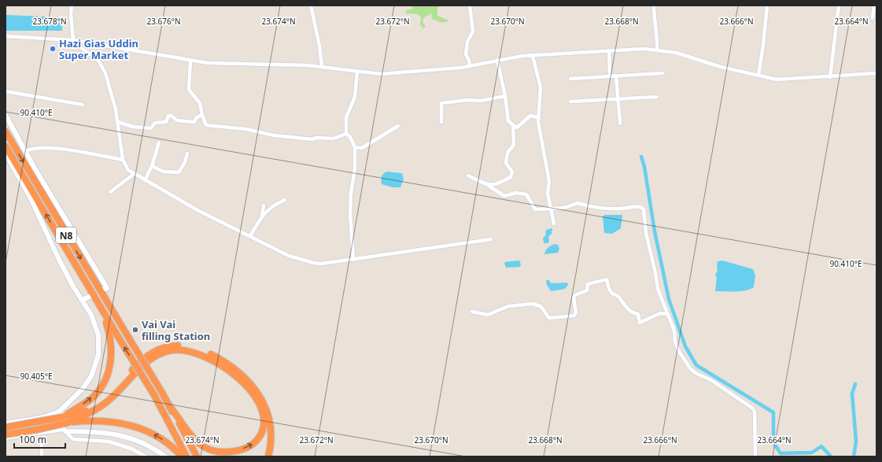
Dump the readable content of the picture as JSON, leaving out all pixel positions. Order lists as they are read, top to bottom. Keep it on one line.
{"streets":{"highway":["N8"]},"places":["Hazi Gias Uddin Super Market","Vai Vai filling Station"],"scale_bar":"100 m","coordinates":["23.678°N","23.676°N","23.674°N","23.672°N","23.670°N","23.668°N","23.666°N","23.664°N","90.410°E","90.405°E"]}
